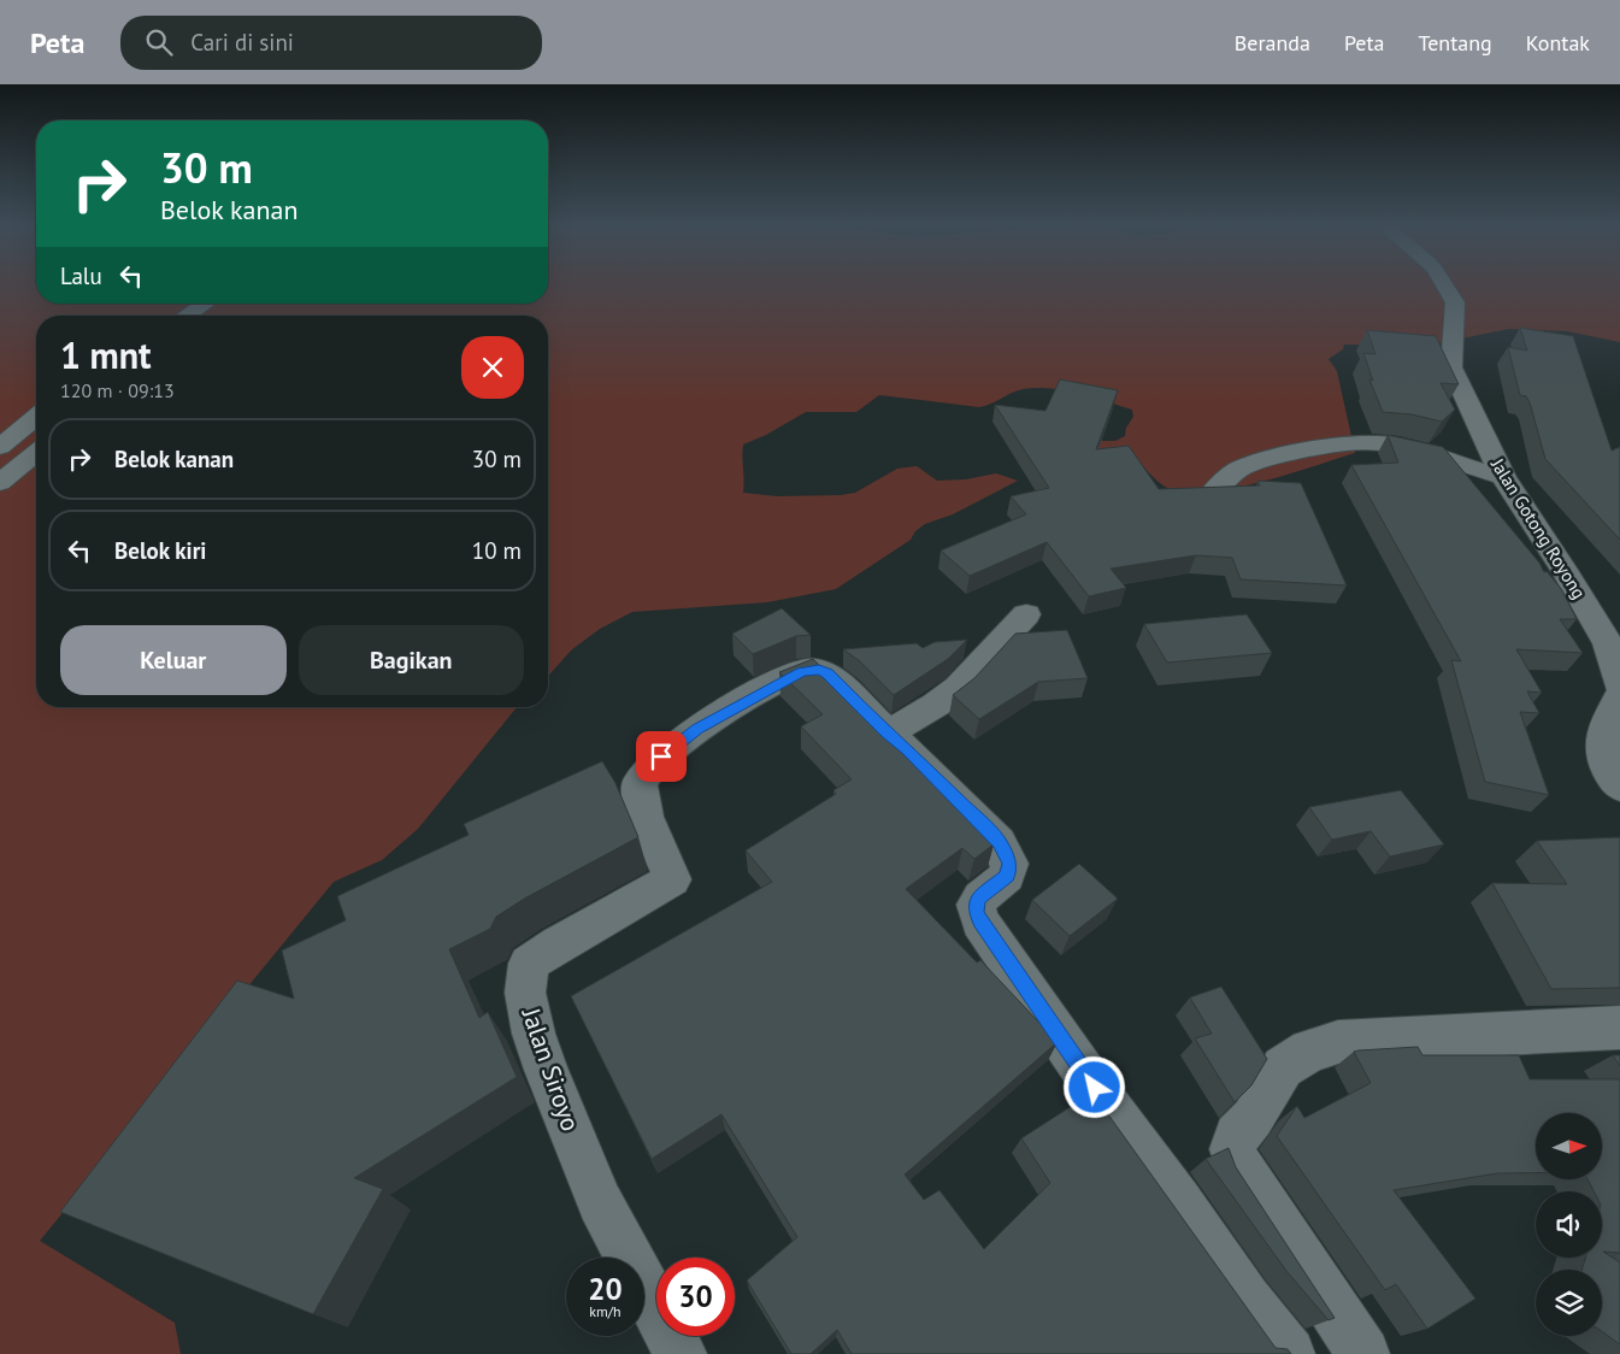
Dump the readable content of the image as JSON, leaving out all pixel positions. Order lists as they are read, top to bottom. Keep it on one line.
{"streets":{"street":["Jalan Gotong Royong","Jalan Siroyo"]},"north":"right","page":{"header":"Peta","search":"Cari di sini","nav":["Beranda","Peta","Tentang","Kontak"],"turn":["30 m","Belok kanan"],"then":"Lalu","heading":["1 mnt","120 m · 09:13"],"list":[{"name":"Belok kanan","value":"30 m"},{"name":"Belok kiri","value":"10 m"}],"buttons":["Keluar","Bagikan"],"speed":"20 km/h","limit":"30"}}
